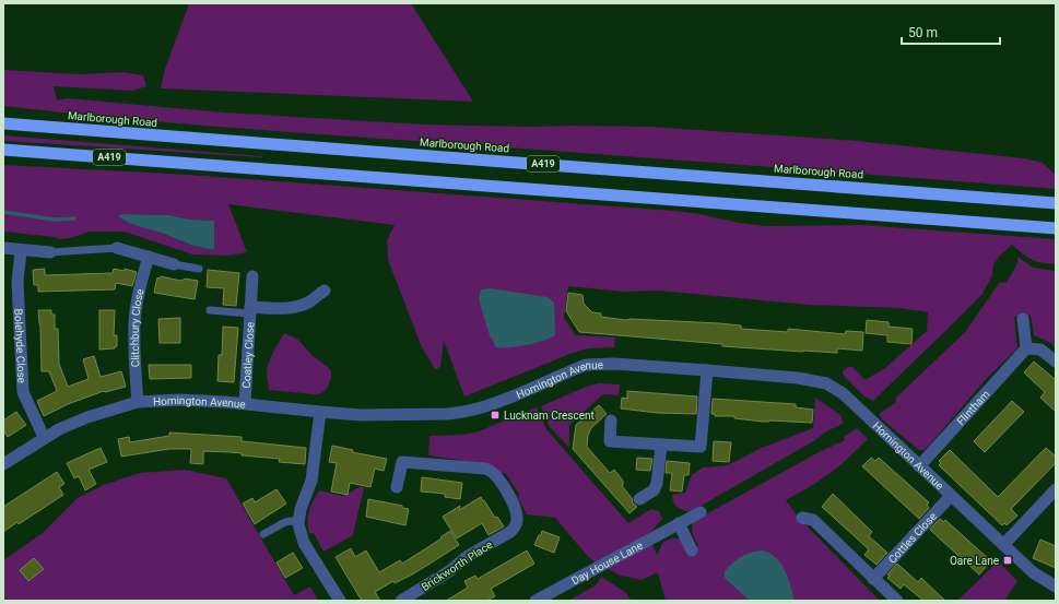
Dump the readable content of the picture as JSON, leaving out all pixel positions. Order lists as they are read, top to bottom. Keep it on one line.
{"streets":{"highway":["Marlborough Road","A419"],"street":["Clitchbury Close","Bolehyde Close","Coatley Close","Homington Avenue","Flintham","Cottles Close","Day House Lane","Brickworth Place"]},"crossings":[["Clitchbury Close","Homington Avenue"],["Bolehyde Close","Homington Avenue"],["Coatley Close","Homington Avenue"],["Homington Avenue","Flintham"],["Homington Avenue","Cottles Close"]],"places":{"transit":["Lucknam Crescent","Oare Lane"]},"scale_bar":"50 m"}
